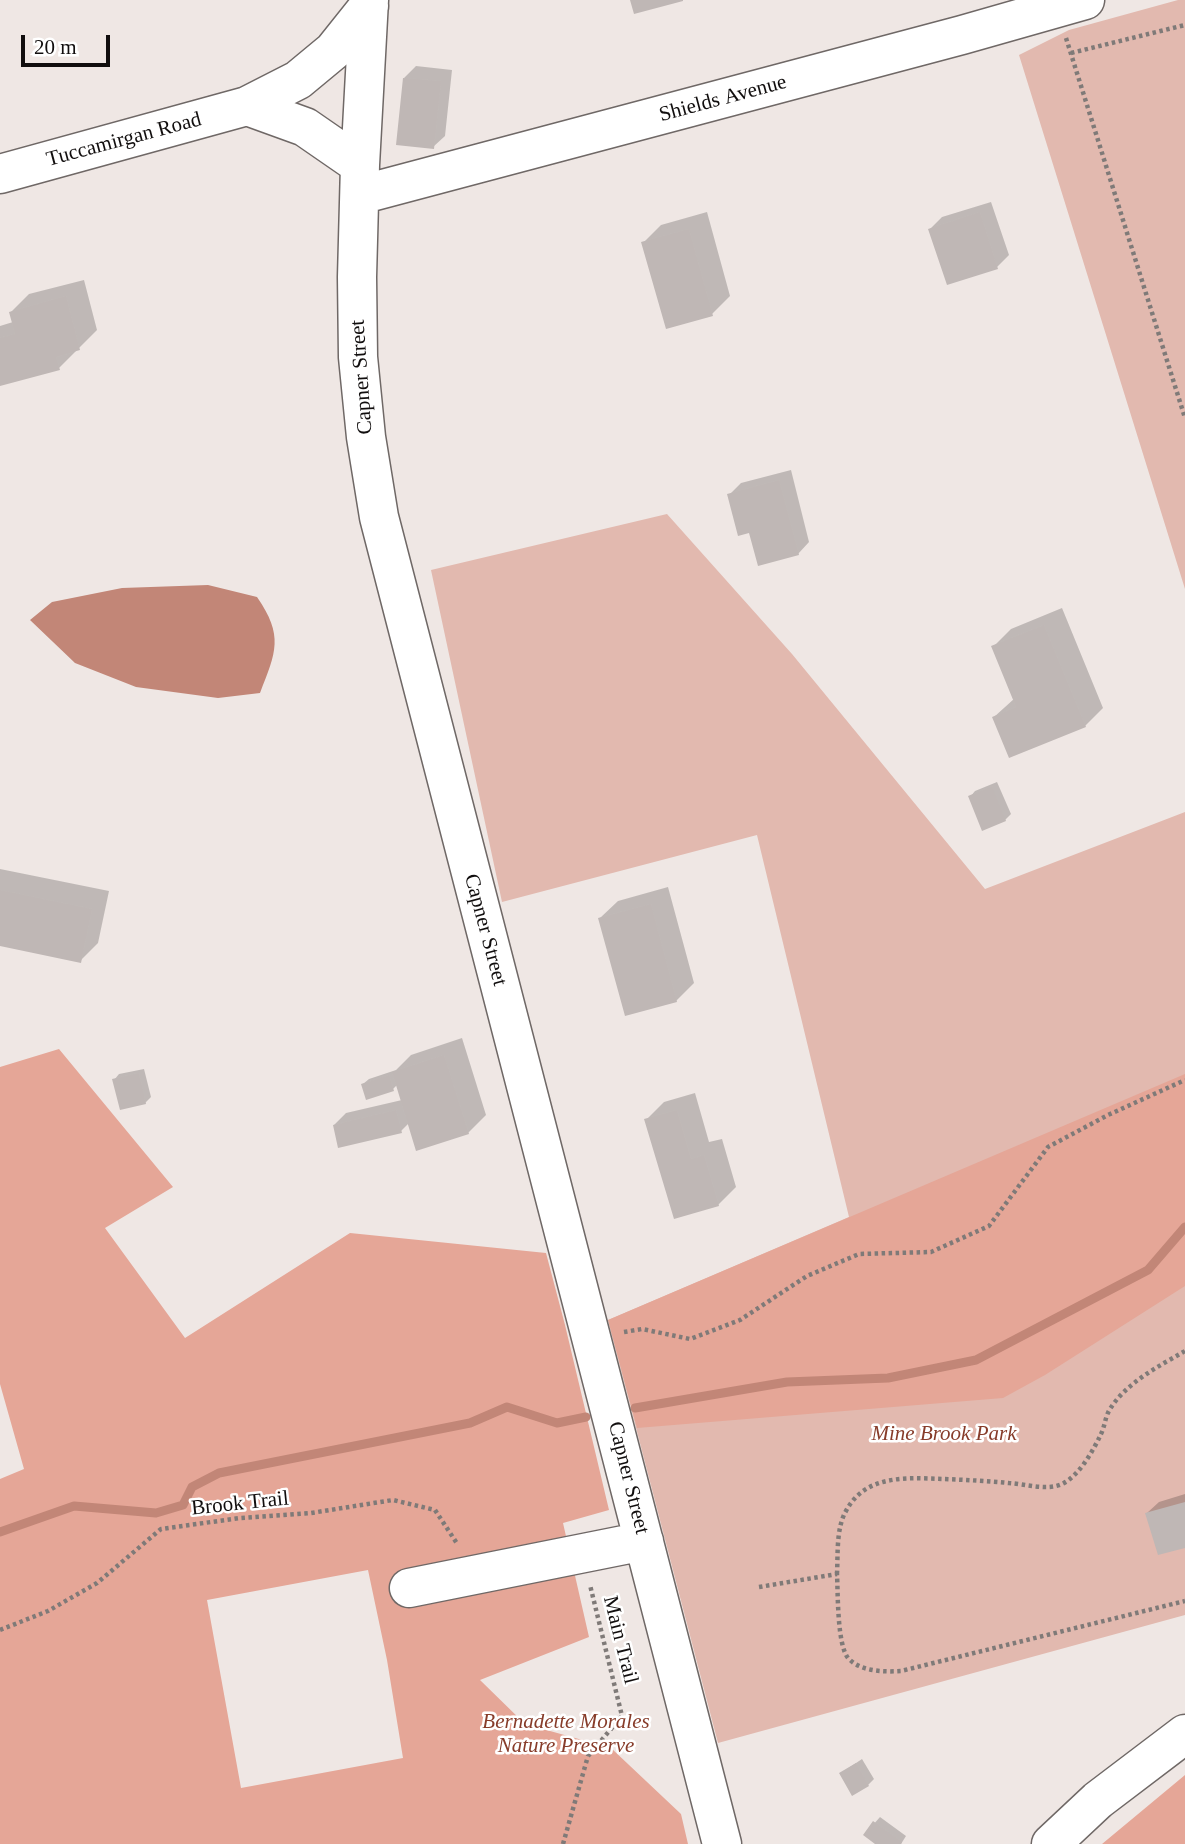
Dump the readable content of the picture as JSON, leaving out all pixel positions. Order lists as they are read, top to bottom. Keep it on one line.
{"streets":{"street":["Shields Avenue","Tuccamirgan Road","Capner Street"],"path":["Brook Trail","Main Trail"]},"crossings":[["Shields Avenue","Capner Street"],["Tuccamirgan Road","Capner Street"]],"parks":["Mine Brook Park","Bernadette Morales Nature Preserve"],"scale_bar":"20 m"}
